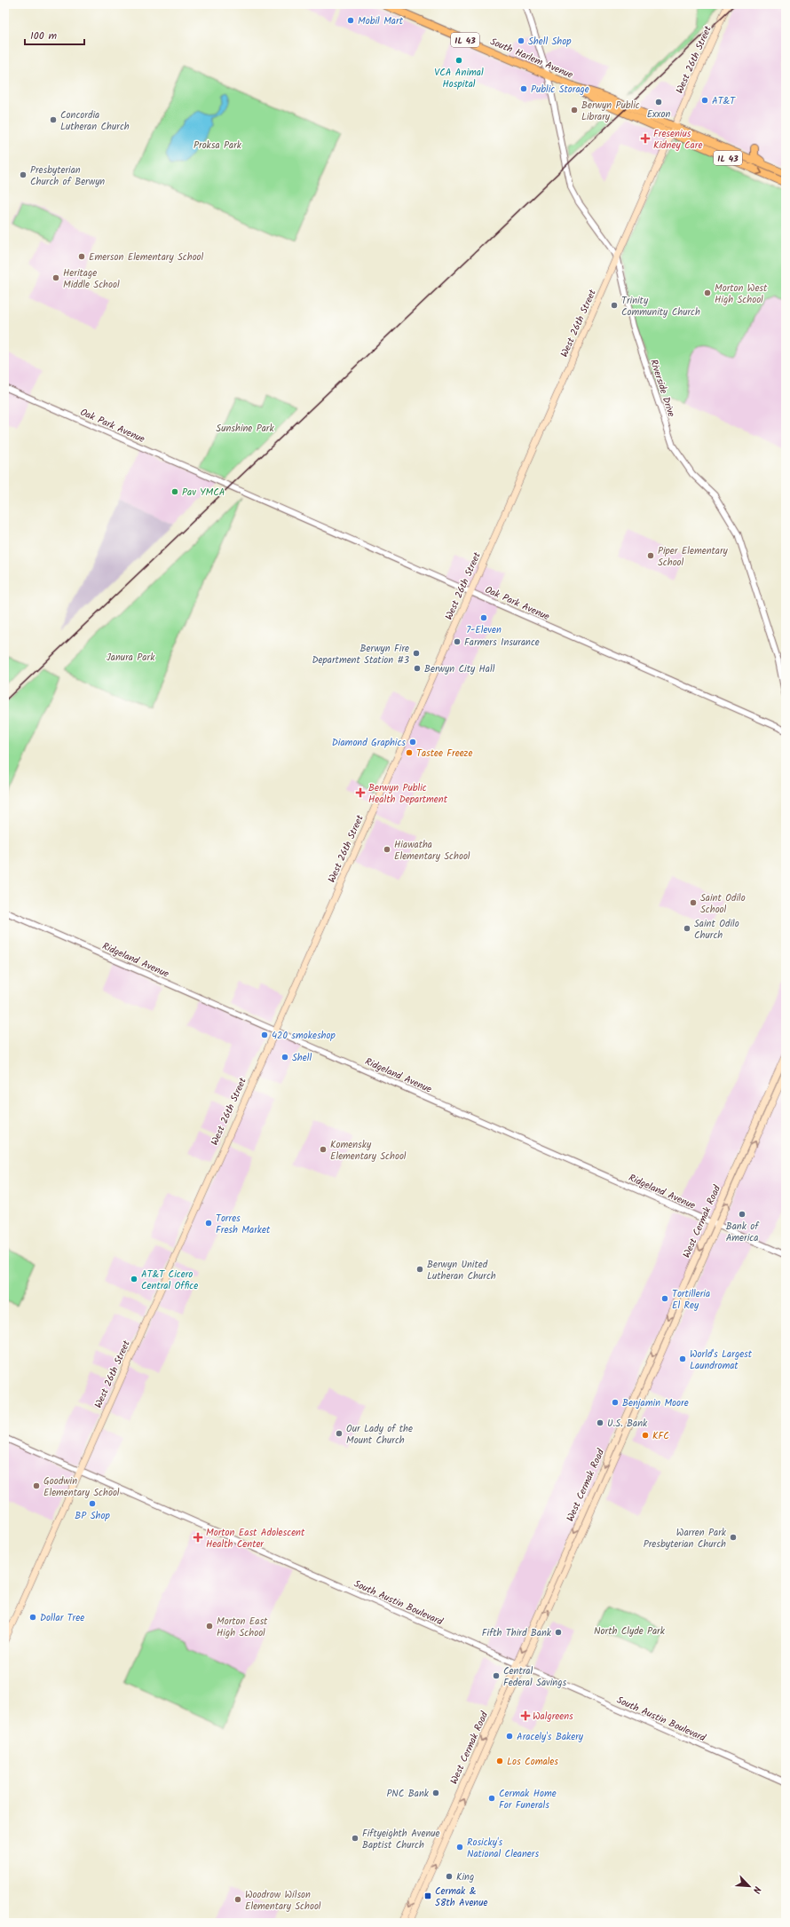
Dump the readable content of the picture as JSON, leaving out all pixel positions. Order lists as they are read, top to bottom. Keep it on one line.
{"streets":{"main road":["IL 43","South Harlem Avenue","West 26th Street","West Cermak Road"],"street":["Riverside Drive","Oak Park Avenue","Ridgeland Avenue","South Austin Boulevard"]},"crossings":[["South Harlem Avenue","West 26th Street"],["South Harlem Avenue","Riverside Drive"],["West 26th Street","Riverside Drive"],["West 26th Street","Oak Park Avenue"],["West 26th Street","Ridgeland Avenue"],["West 26th Street","South Austin Boulevard"],["Ridgeland Avenue","West Cermak Road"],["West Cermak Road","South Austin Boulevard"]],"parks":["Proksa Park","Sunshine Park","Janura Park","North Clyde Park"],"places":{"other":["Mobil Mart","Shell Shop","VCA Animal Hospital","Public Storage","AT&T","Exxon","Berwyn Public Library","Concordia Lutheran Church","Presbyterian Church of Berwyn","Emerson Elementary School","Heritage Middle School","Morton West High School","Trinity Community Church","Pav YMCA","Piper Elementary School","7-Eleven","Farmers Insurance","Berwyn Fire Department Station #3","Berwyn City Hall","Diamond Graphics","Tastee Freeze","Hiawatha Elementary School","Saint Odilo School","Saint Odilo Church","420 smokeshop","Shell","Komensky Elementary School","Bank of America","Torres Fresh Market","Berwyn United Lutheran Church","AT&T Cicero Central Office","Tortilleria El Rey","World's Largest Laundromat","Benjamin Moore","U.S. Bank","Our Lady of the Mount Church","KFC","Goodwin Elementary School","BP Shop","Warren Park Presbyterian Church","Dollar Tree","Morton East High School","Fifth Third Bank","Central Federal Savings","Aracely's Bakery","Los Comales","PNC Bank","Cermak Home For Funerals","Fiftyeighth Avenue Baptist Church","Rosicky's National Cleaners","King","Woodrow Wilson Elementary School"],"health":["Fresenius Kidney Care","Berwyn Public Health Department","Morton East Adolescent Health Center","Walgreens"],"transit":["Cermak & 58th Avenue"]},"scale_bar":"100 m","north":"bottom right"}
